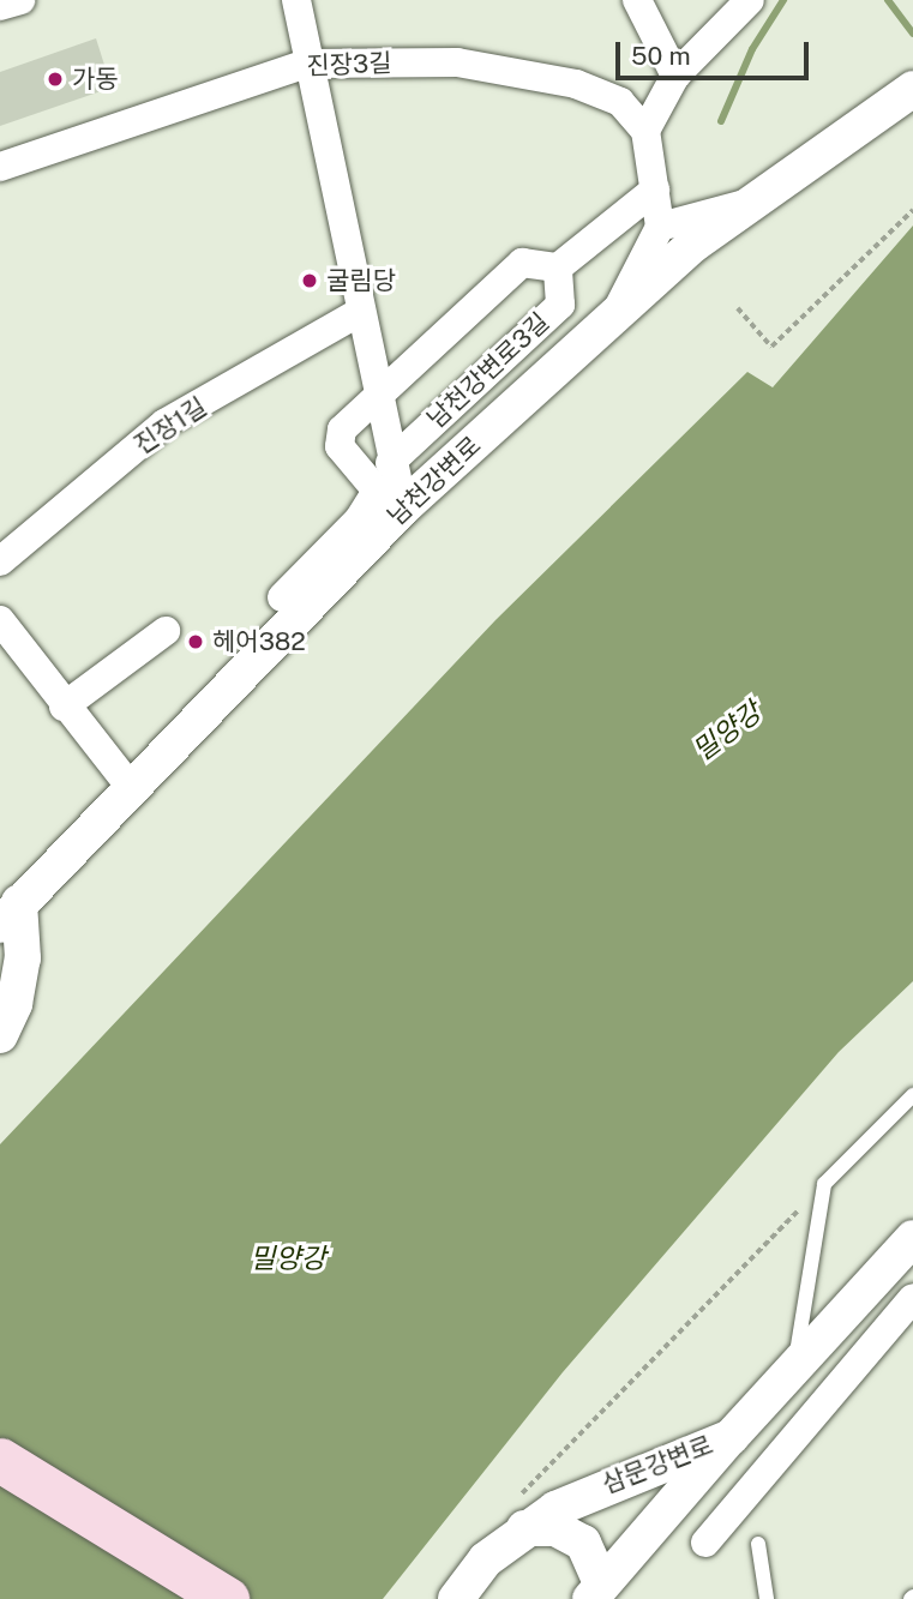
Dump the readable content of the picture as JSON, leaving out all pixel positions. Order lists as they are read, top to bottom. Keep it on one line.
{"streets":{"street":["진장3길","남천강변로3길","진장1길","남천강변로","삼문강변로"]},"water":["밀양강"],"places":["가동","굴림당","헤어382"],"scale_bar":"50 m"}
